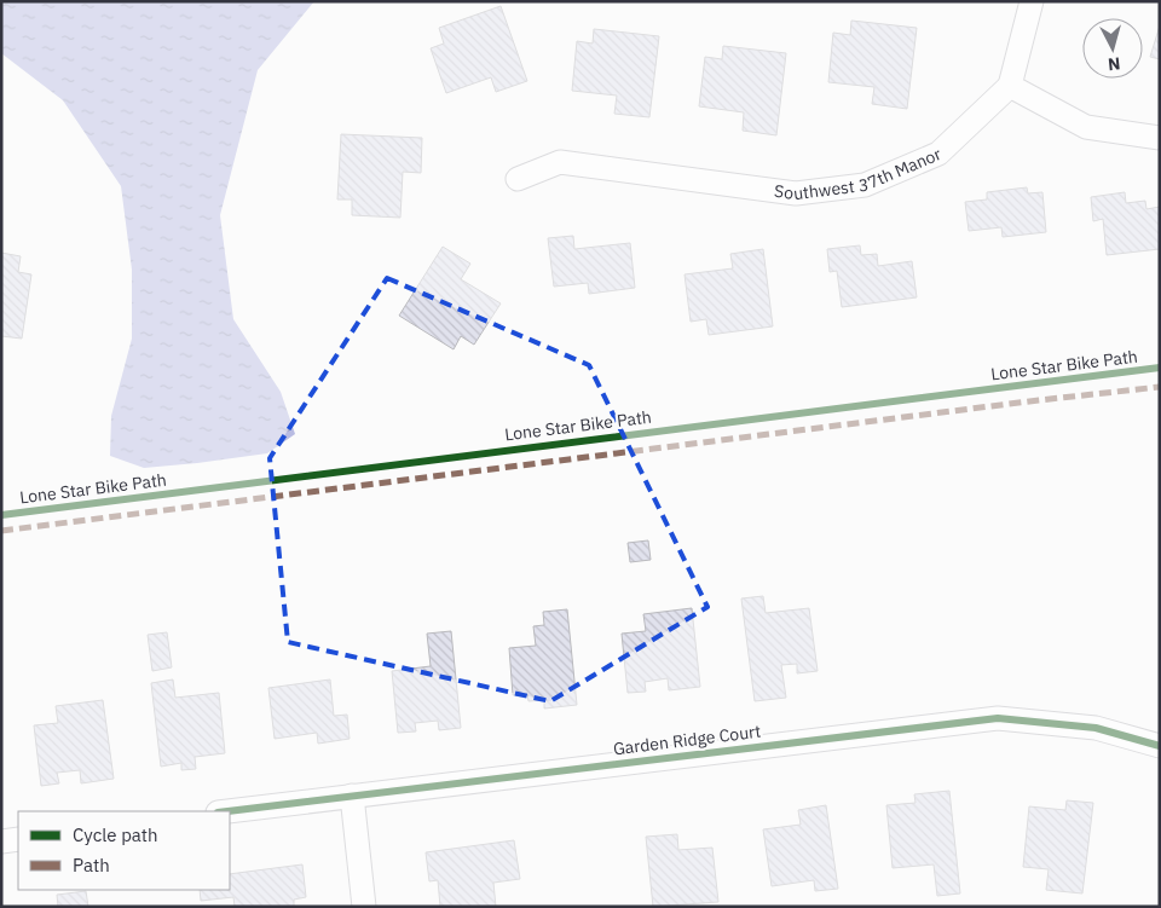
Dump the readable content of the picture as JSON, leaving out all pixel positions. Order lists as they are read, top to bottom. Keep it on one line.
{"streets":{"street":["Southwest 37th Manor","Garden Ridge Court"],"cycle path":["Lone Star Bike Path"]},"legend":["Cycle path","Path"],"north":"bottom"}
